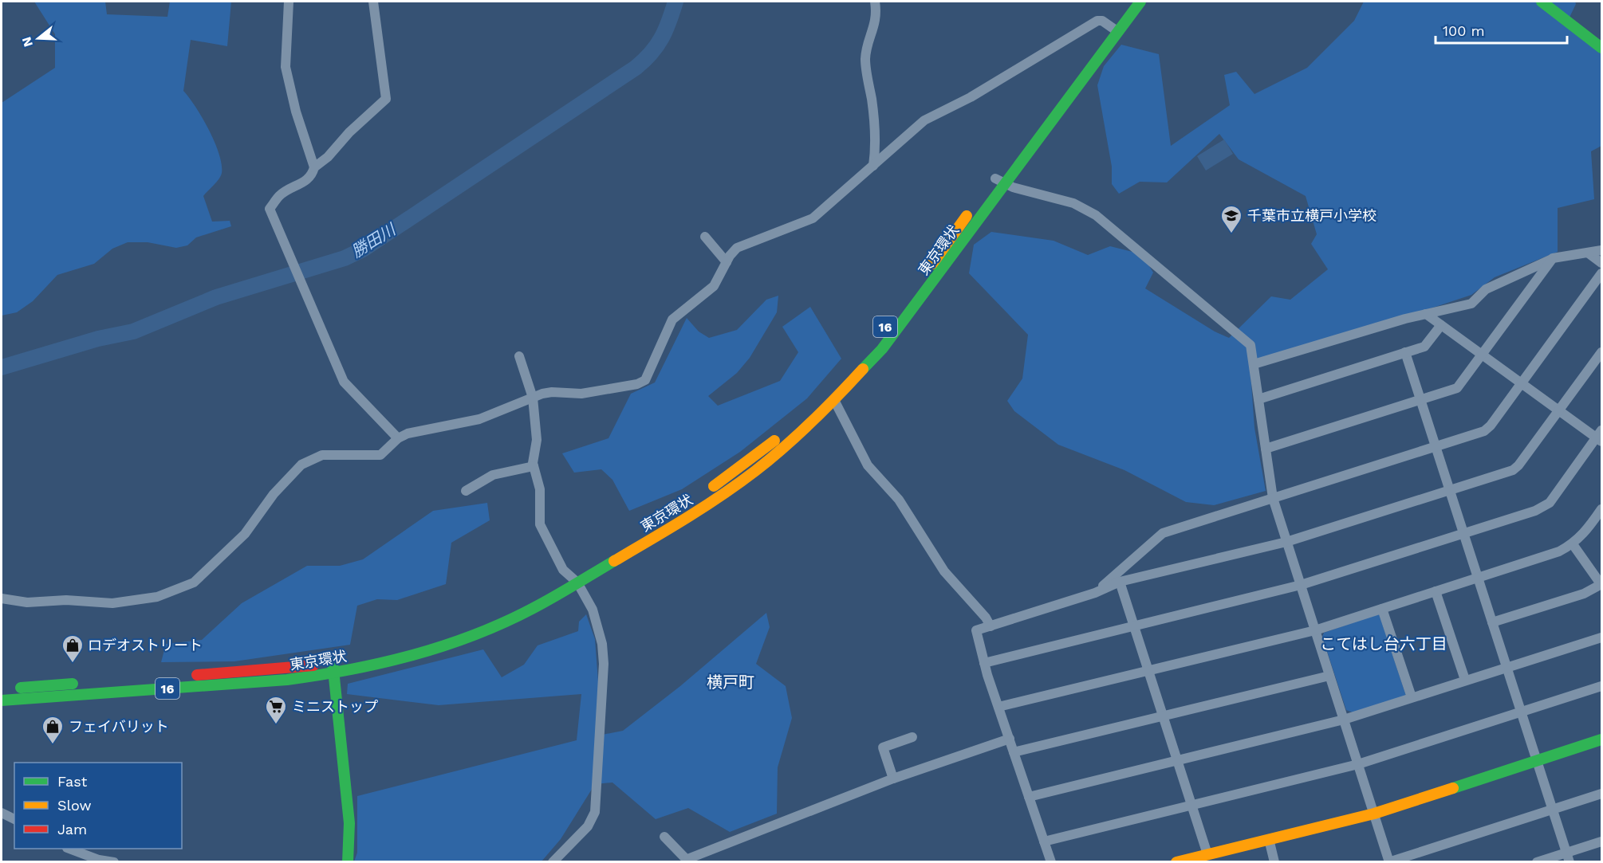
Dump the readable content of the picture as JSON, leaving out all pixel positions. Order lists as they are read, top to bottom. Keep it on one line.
{"streets":{"main road":["東京環状","16"]},"districts":["こてはし台六丁目","横戸町"],"water":["勝田川"],"places":{"school or university":["千葉市立横戸小学校"],"shop":["ロデオストリート","フェイバリット"],"supermarket":["ミニストップ"]},"legend":["Fast","Slow","Jam"],"scale_bar":"100 m","north":"left"}
